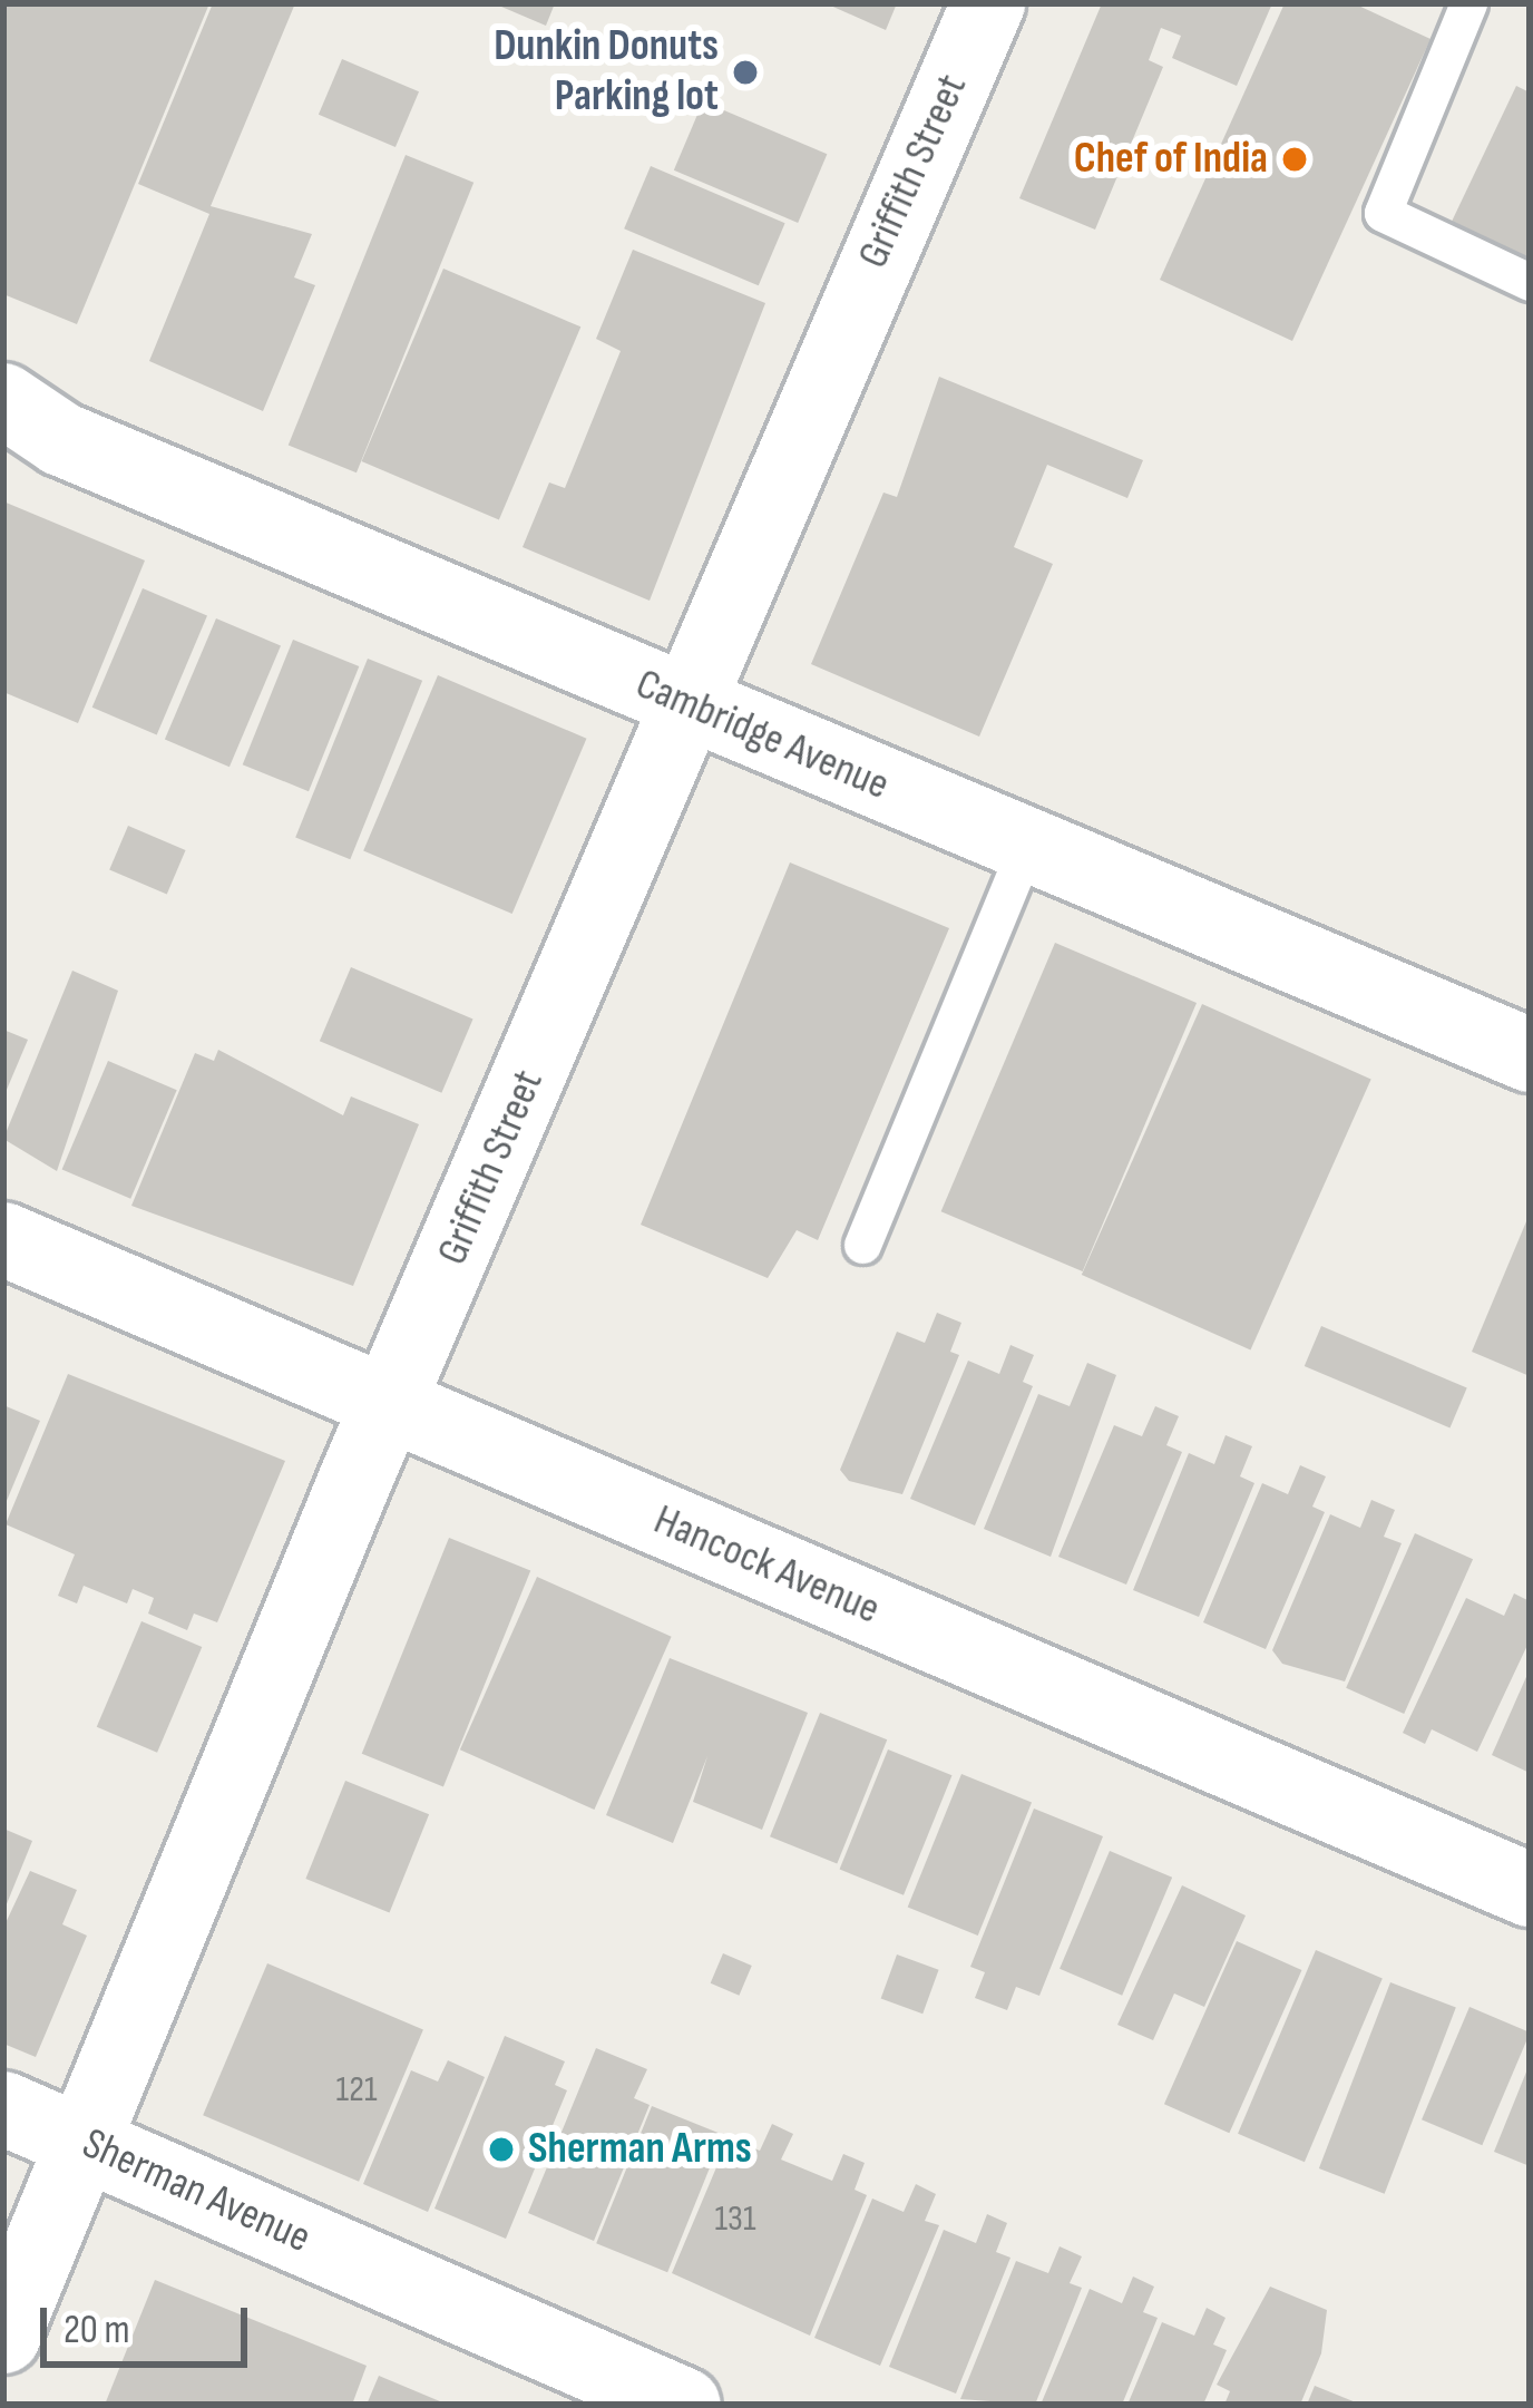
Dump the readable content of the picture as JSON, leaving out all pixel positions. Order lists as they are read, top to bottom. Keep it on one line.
{"streets":{"street":["Griffith Street","Cambridge Avenue","Hancock Avenue","Sherman Avenue"]},"crossings":[["Griffith Street","Cambridge Avenue"],["Griffith Street","Hancock Avenue"],["Griffith Street","Sherman Avenue"]],"places":["Dunkin Donuts Parking lot","Chef of India","Sherman Arms"],"house_numbers":["121","131"],"scale_bar":"20 m"}
